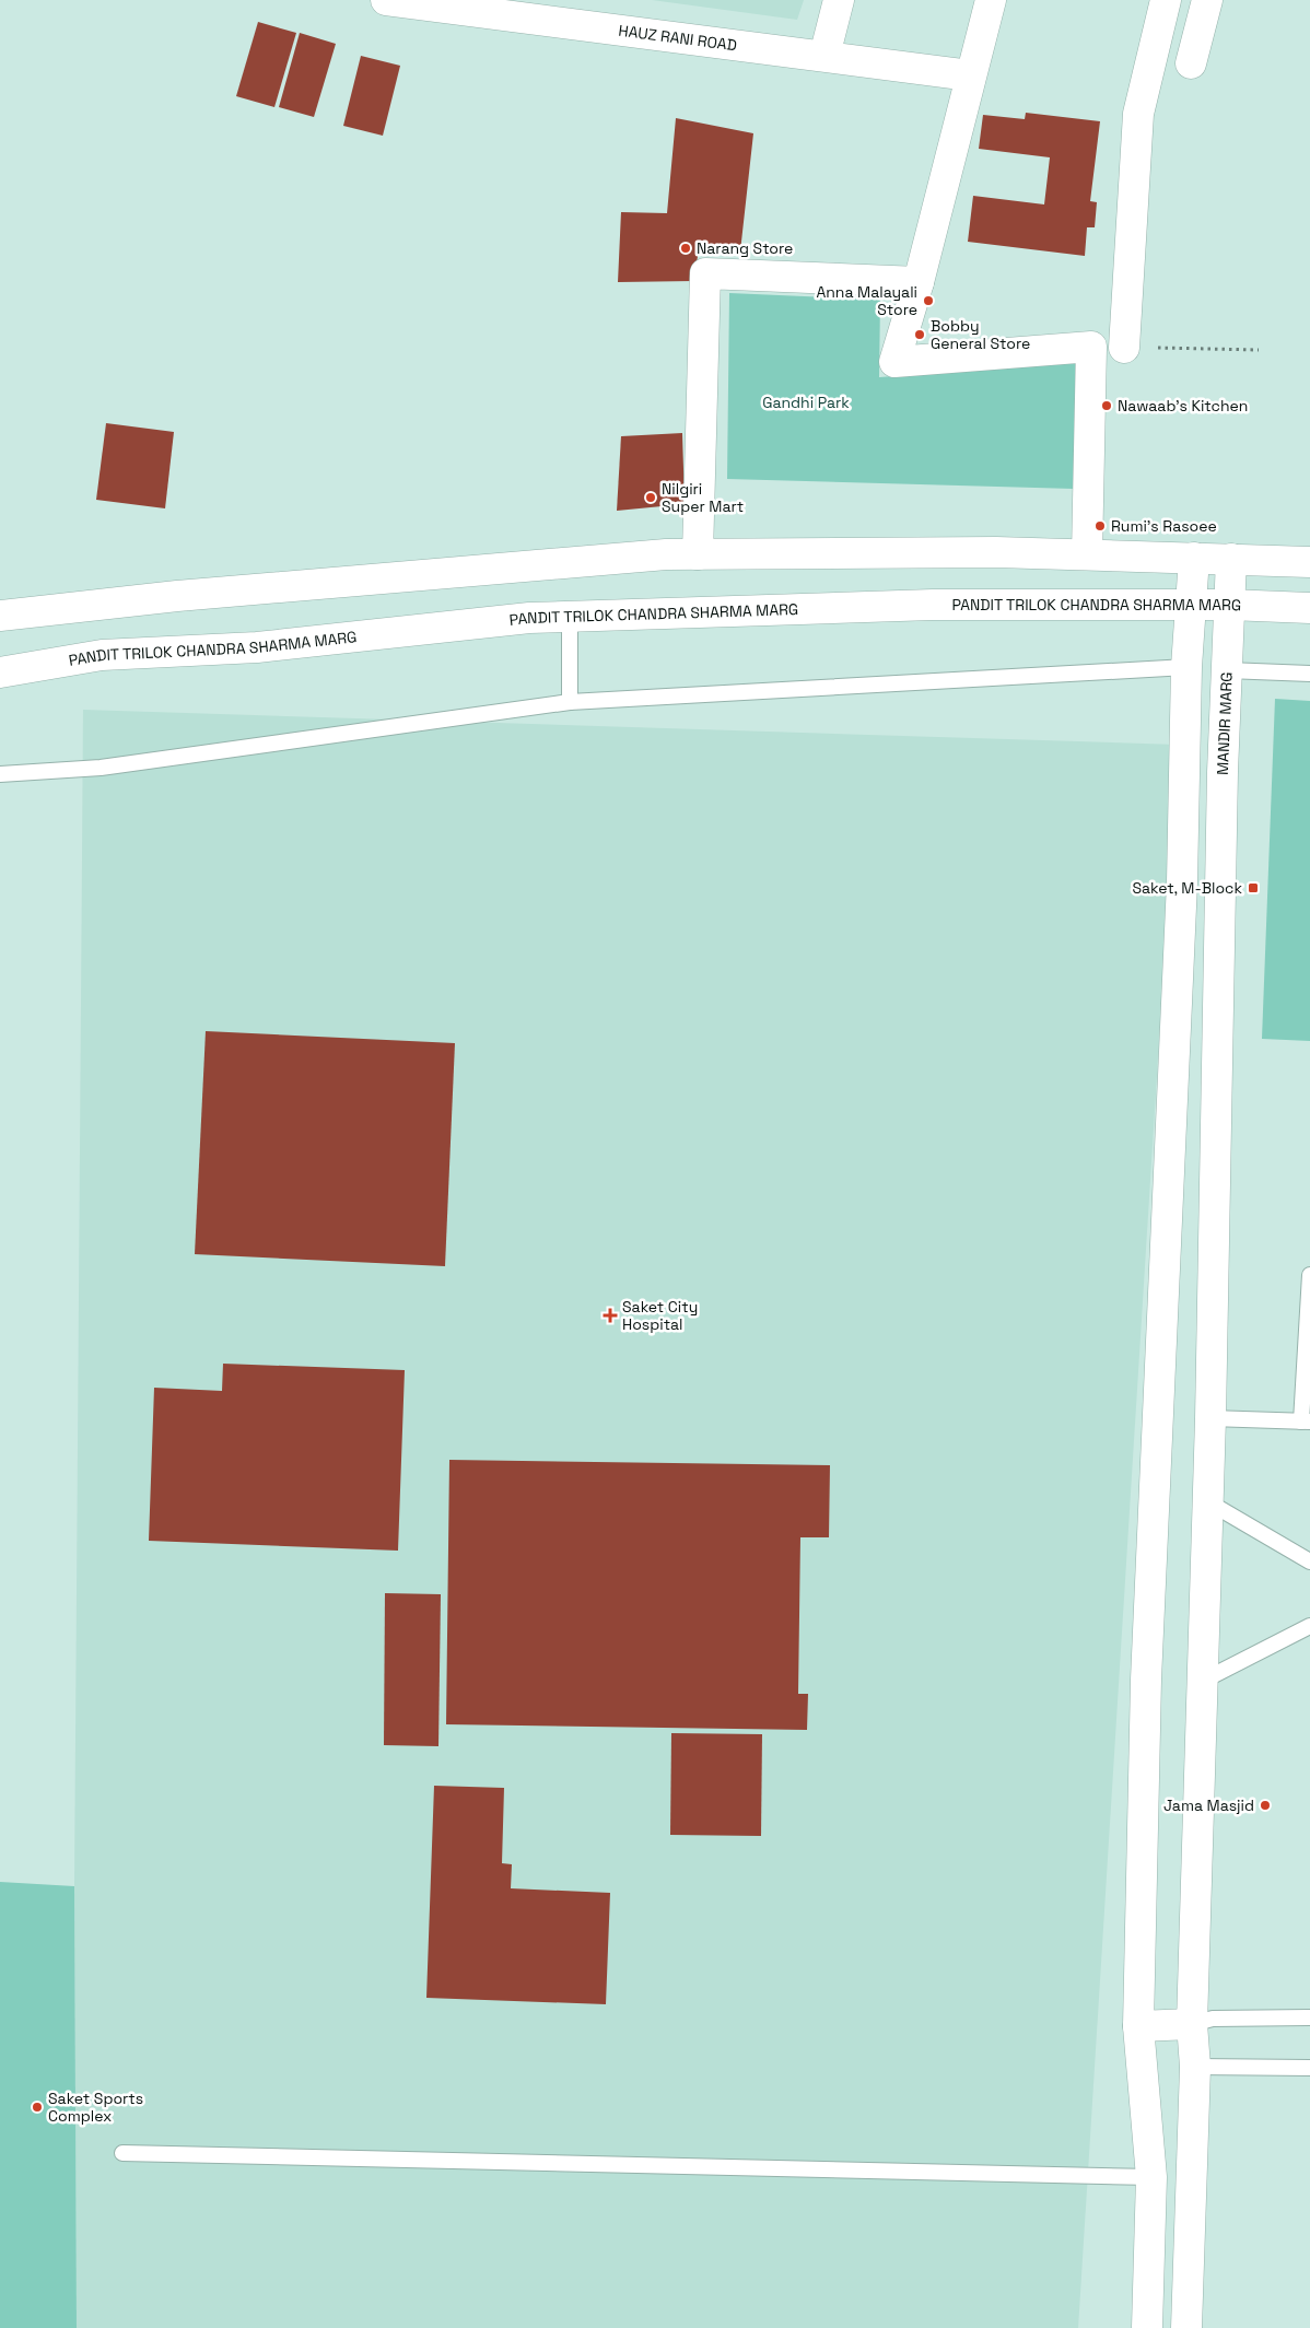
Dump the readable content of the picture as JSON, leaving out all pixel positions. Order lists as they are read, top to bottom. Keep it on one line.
{"streets":{"main road":["HAUZ RANI ROAD","PANDIT TRILOK CHANDRA SHARMA MARG","MANDIR MARG"]},"crossings":[["PANDIT TRILOK CHANDRA SHARMA MARG","MANDIR MARG"]],"parks":["Gandhi Park"],"places":{"other":["Narang Store","Anna Malayali Store","Bobby General Store","Nawaab's Kitchen","Nilgiri Super Mart","Rumi's Rasoee","Jama Masjid","Saket Sports Complex"],"transit":["Saket, M-Block"],"health":["Saket City Hospital"]}}
